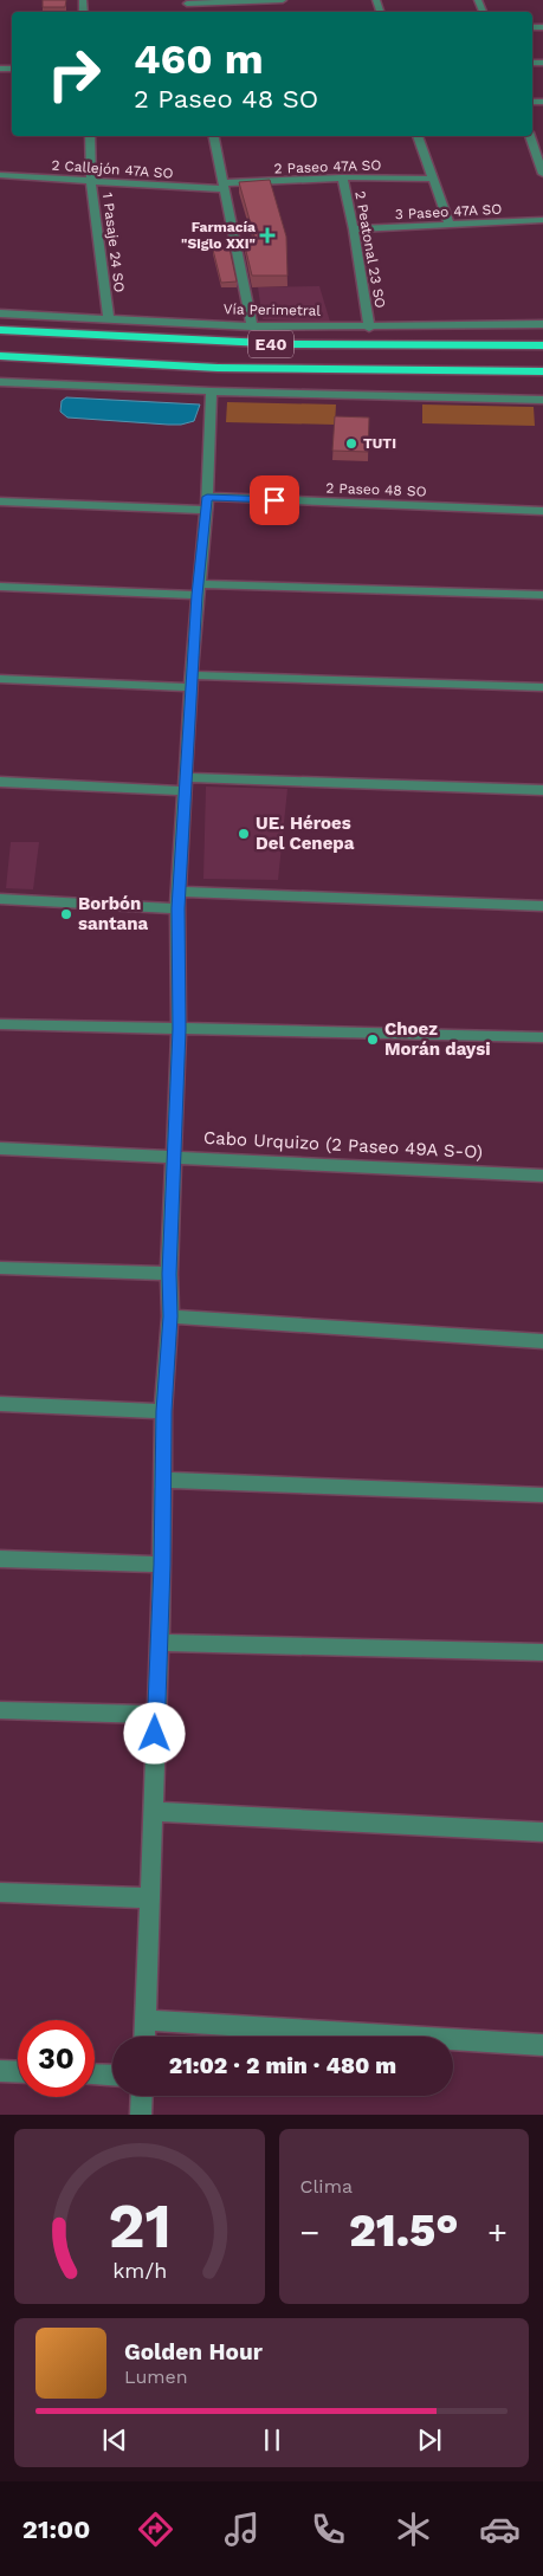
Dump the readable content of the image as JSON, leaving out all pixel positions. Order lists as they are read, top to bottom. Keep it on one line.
{"streets":{"highway":["Vía Perimetral","E40"],"street":["2 Paseo 47A SO","2 Callejón 47A SO","3 Paseo 47A SO","1 Pasaje 24 SO","2 Peatonal 23 SO","2 Paseo 48 SO","Cabo Urquizo (2 Paseo 49A S-O)"]},"crossings":[["2 Paseo 47A SO","2 Callejón 47A SO"],["2 Paseo 47A SO","2 Peatonal 23 SO"],["2 Callejón 47A SO","1 Pasaje 24 SO"],["3 Paseo 47A SO","2 Peatonal 23 SO"],["1 Pasaje 24 SO","Vía Perimetral"],["2 Peatonal 23 SO","Vía Perimetral"]],"places":{"health":["Farmacía \"Siglo XXI\""],"other":["TUTI","UE. Héroes Del Cenepa","Borbón santana","Choez Morán daysi"]},"page":{"turn":["460 m","2 Paseo 48 SO"],"limit":"30","trip":"21:02 · 2 min · 480 m","tile":"Clima","heat":["−","21.5°","+"],"song":["Golden Hour","Lumen"],"tabs":"21:00","gauge":["21","km/h"]}}
